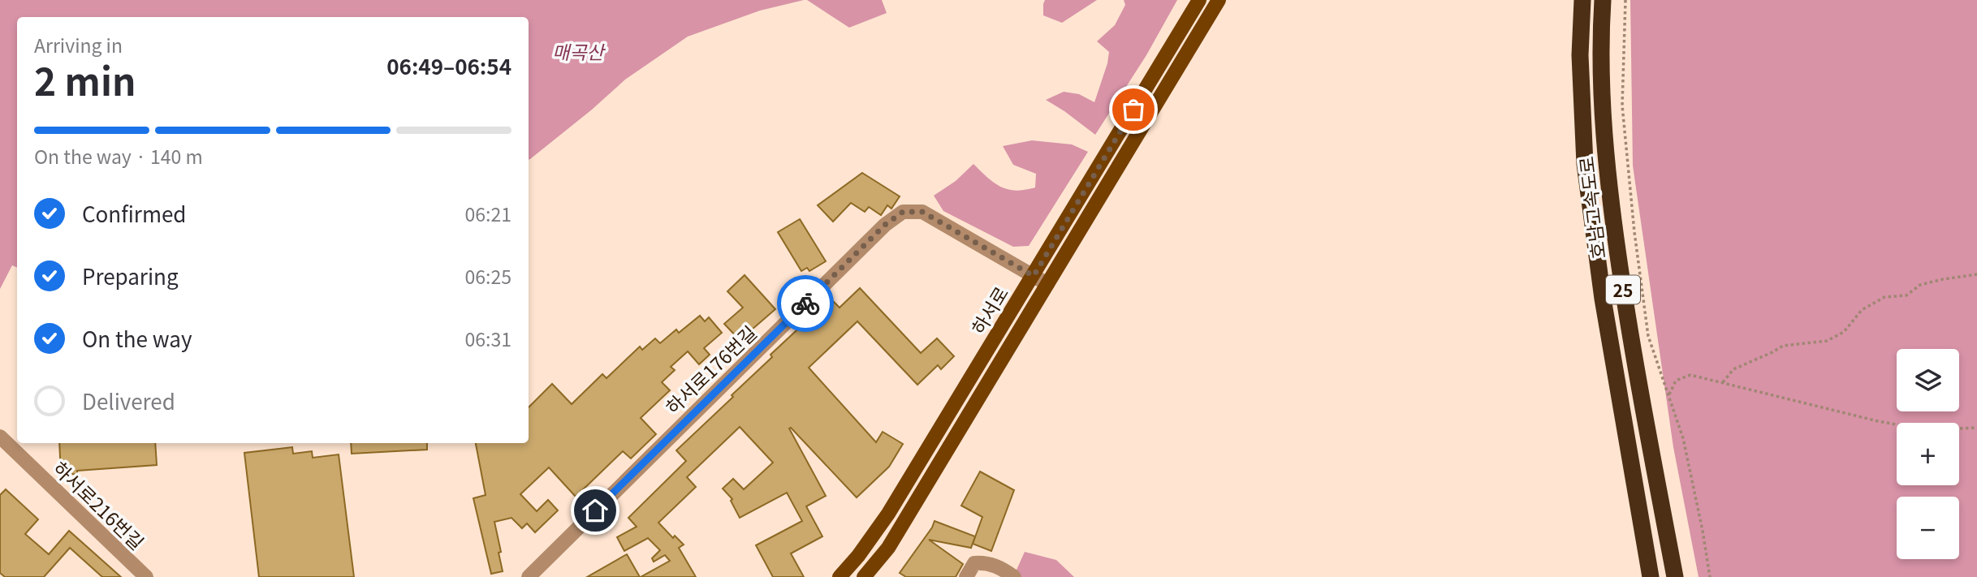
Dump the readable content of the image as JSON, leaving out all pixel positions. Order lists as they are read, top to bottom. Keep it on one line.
{"streets":{"highway":["호남고속도로","25"],"main road":["하서로"],"street":["하서로176번길","하서로216번길"]},"crossings":[["하서로","하서로176번길"]],"parks":["매곡산"],"page":{"heading":["2 min","Arriving in","06:49–06:54"],"bar":"On the way · 140 m","list":[["Confirmed","06:21"],["Preparing","06:25"],["On the way","06:31"],"Delivered"],"map_buttons":["+","−"]}}
